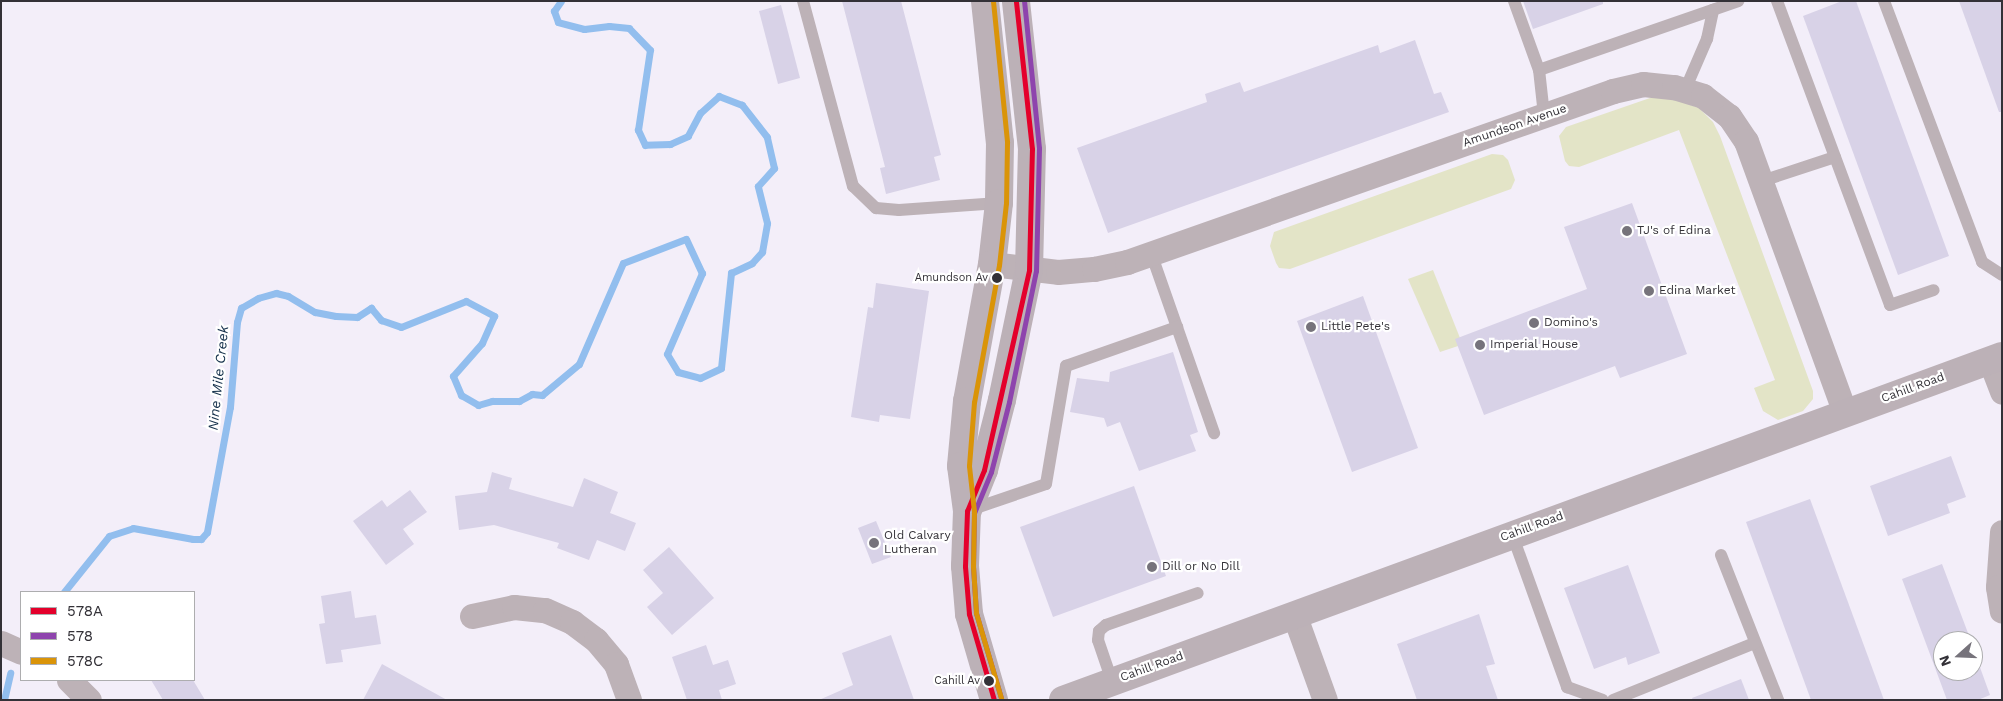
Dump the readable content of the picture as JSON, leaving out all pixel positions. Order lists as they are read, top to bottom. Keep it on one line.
{"streets":{"street":["Amundson Avenue","Cahill Road"]},"crossings":[["Amundson Avenue","Cahill Road"]],"water":["Nine Mile Creek"],"places":["TJ's of Edina","Amundson Av","Edina Market","Domino's","Little Pete's","Imperial House","Old Calvary Lutheran","Dill or No Dill","Cahill Av"],"lines":["transit line 578A","transit line 578","transit line 578C"],"legend":["578A","578","578C"],"north":"left"}
